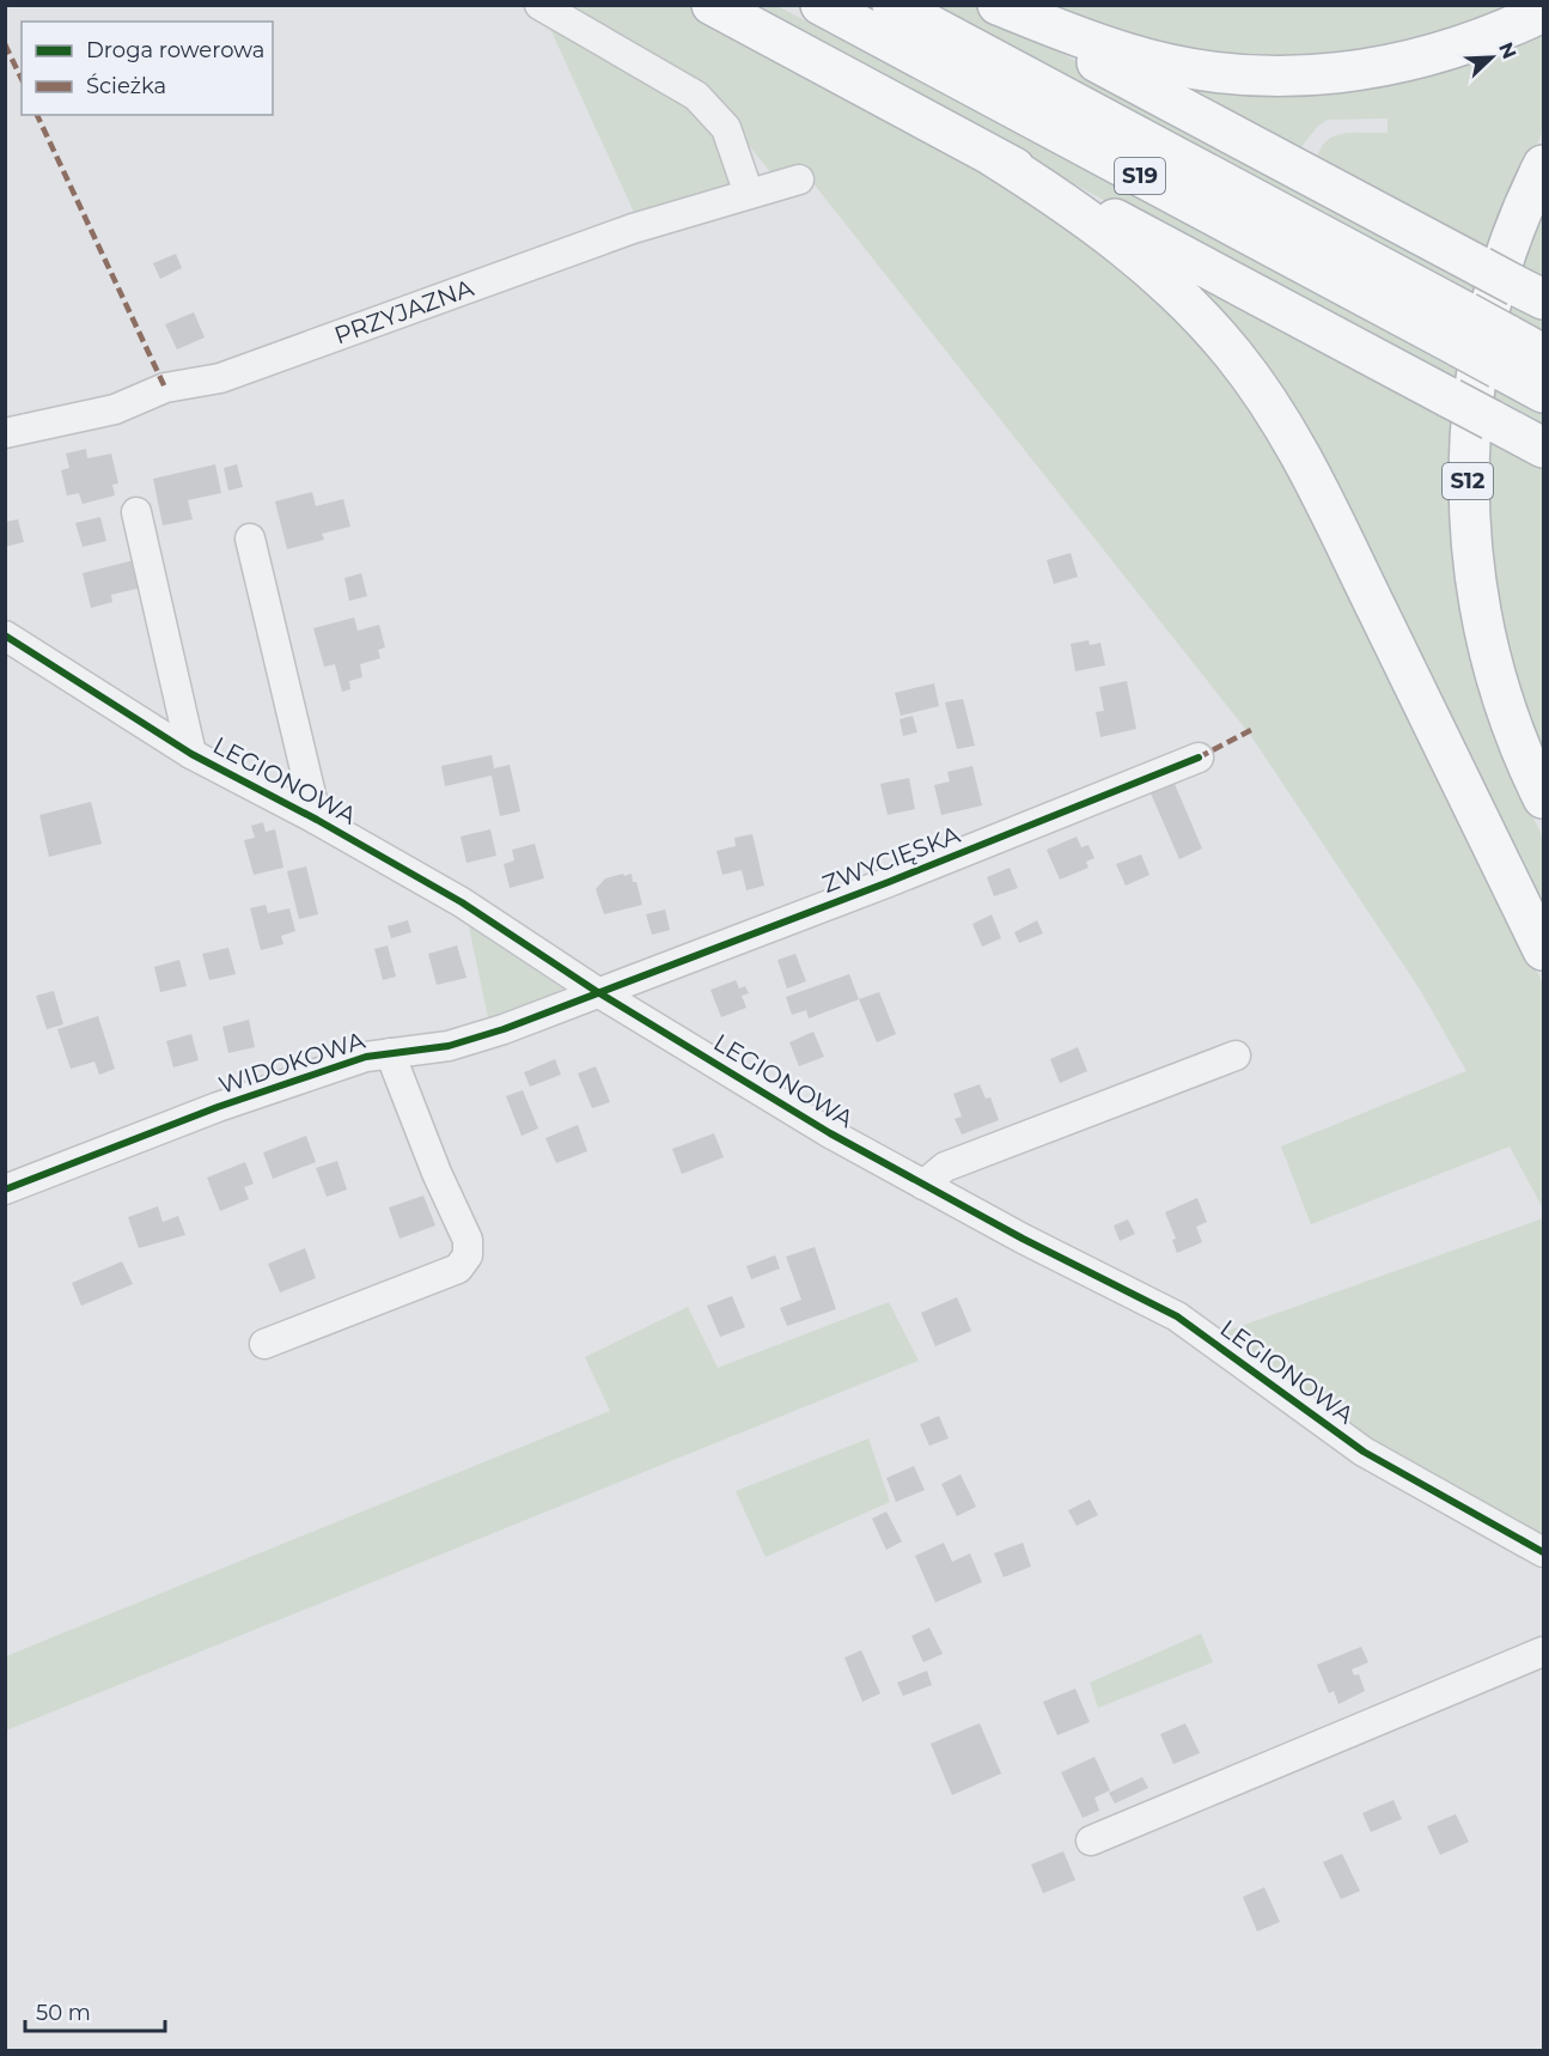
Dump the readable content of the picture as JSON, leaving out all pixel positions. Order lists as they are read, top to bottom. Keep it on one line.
{"streets":{"highway":["S19","S12"],"street":["PRZYJAZNA","LEGIONOWA","ZWYCIĘSKA","WIDOKOWA"]},"crossings":[["LEGIONOWA","ZWYCIĘSKA"],["LEGIONOWA","WIDOKOWA"],["ZWYCIĘSKA","WIDOKOWA"]],"legend":["Droga rowerowa","Ścieżka"],"scale_bar":"50 m","north":"top right"}
